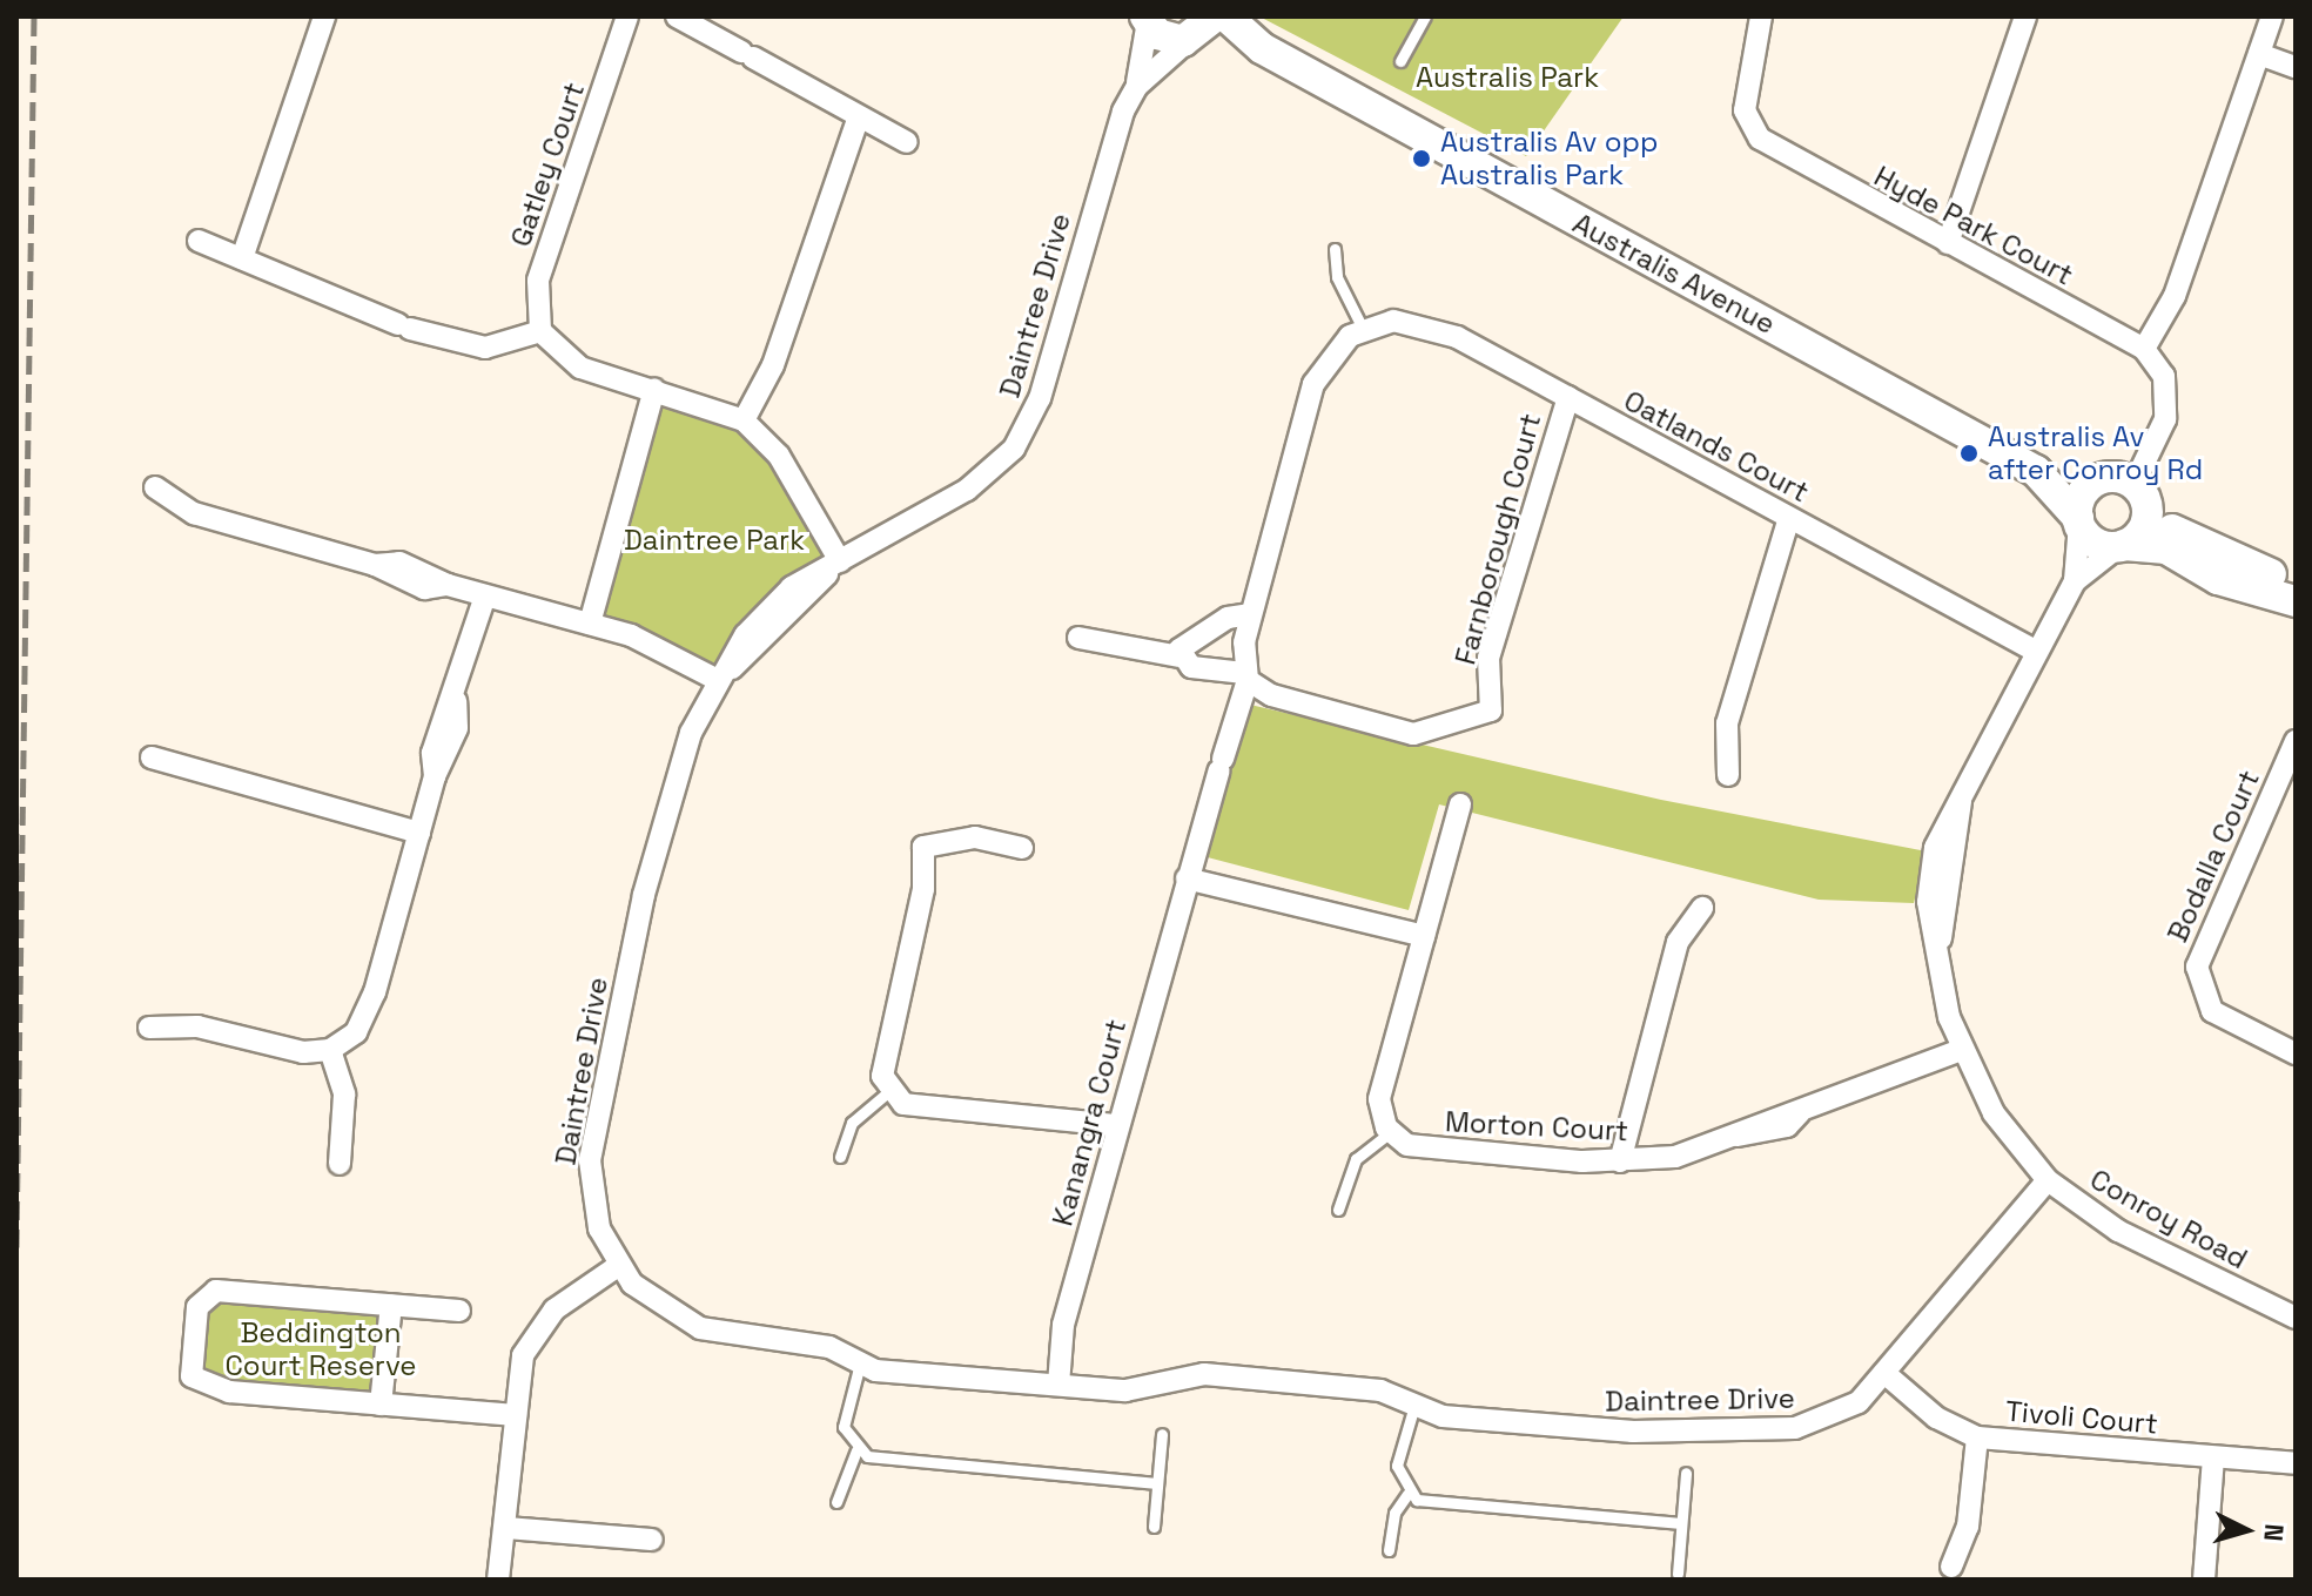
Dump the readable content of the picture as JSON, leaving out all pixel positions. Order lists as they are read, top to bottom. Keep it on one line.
{"streets":{"street":["Gatley Court","Hyde Park Court","Australis Avenue","Daintree Drive","Oatlands Court","Farnborough Court","Bodalla Court","Kanangra Court","Morton Court","Conroy Road","Tivoli Court"]},"crossings":[["Australis Avenue","Daintree Drive"],["Australis Avenue","Conroy Road"],["Daintree Drive","Kanangra Court"],["Daintree Drive","Conroy Road"],["Daintree Drive","Tivoli Court"],["Oatlands Court","Farnborough Court"],["Oatlands Court","Conroy Road"],["Farnborough Court","Kanangra Court"],["Morton Court","Conroy Road"]],"parks":["Australis Park","Daintree Park","Beddington Court Reserve"],"places":["Australis Av opp Australis Park","Australis Av after Conroy Rd"],"north":"right"}
